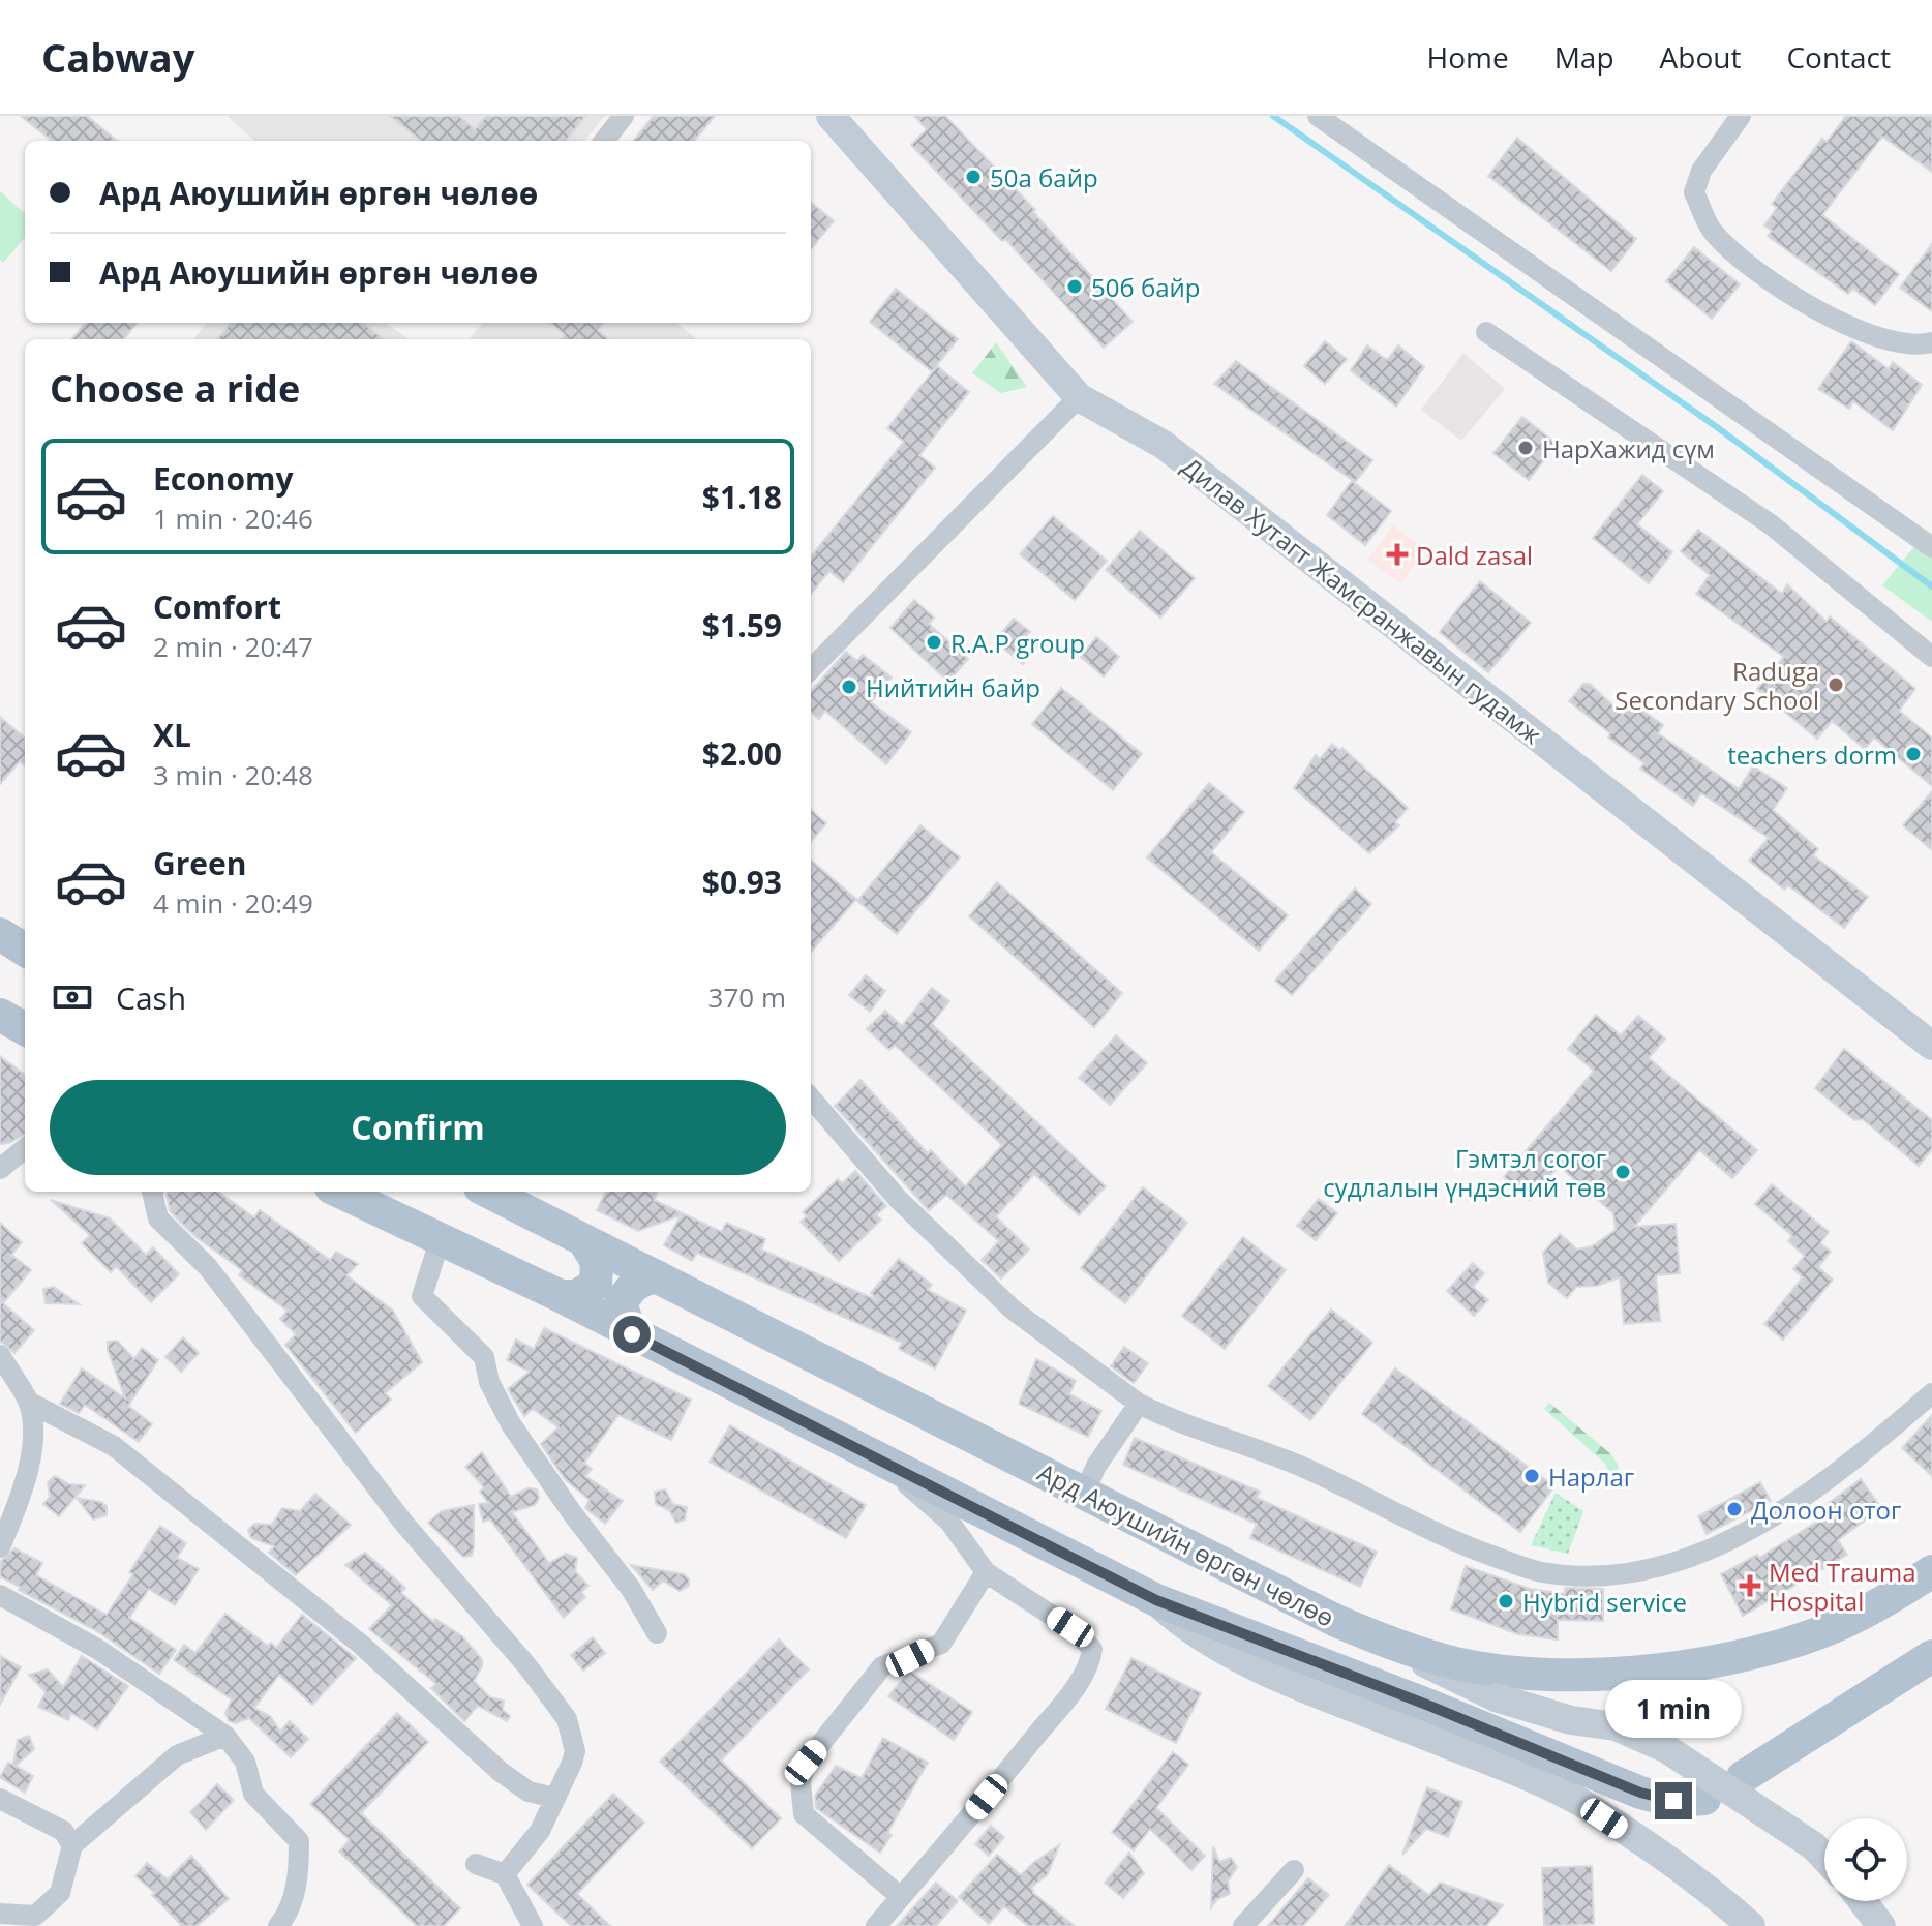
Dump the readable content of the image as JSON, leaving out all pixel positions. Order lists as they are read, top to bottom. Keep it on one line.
{"streets":{"main road":["Дилав Хутагт Жамсранжавын гудамж","Ард Аюушийн өргөн чөлөө"]},"places":{"other":["50а байр","50б байр","НарХажид сүм","R.A.P group","Raduga Secondary School","Нийтийн байр","teachers dorm","Гэмтэл согог судлалын үндэсний төв","Нарлаг","Долоон отог","Hybrid service"],"health":["Dald zasal","Med Trauma Hospital"]},"page":{"header":"Cabway","nav":["Home","Map","About","Contact"],"banner":["Ард Аюушийн өргөн чөлөө","Ард Аюушийн өргөн чөлөө"],"heading":"Choose a ride","list":[{"name":"Economy","note":"1 min · 20:46","value":"$1.18"},{"name":"Comfort","note":"2 min · 20:47","value":"$1.59"},{"name":"XL","note":"3 min · 20:48","value":"$2.00"},{"name":"Green","note":"4 min · 20:49","value":"$0.93"}],"pay":["Cash","370 m"],"buttons":"Confirm","bubble":"1 min"}}
